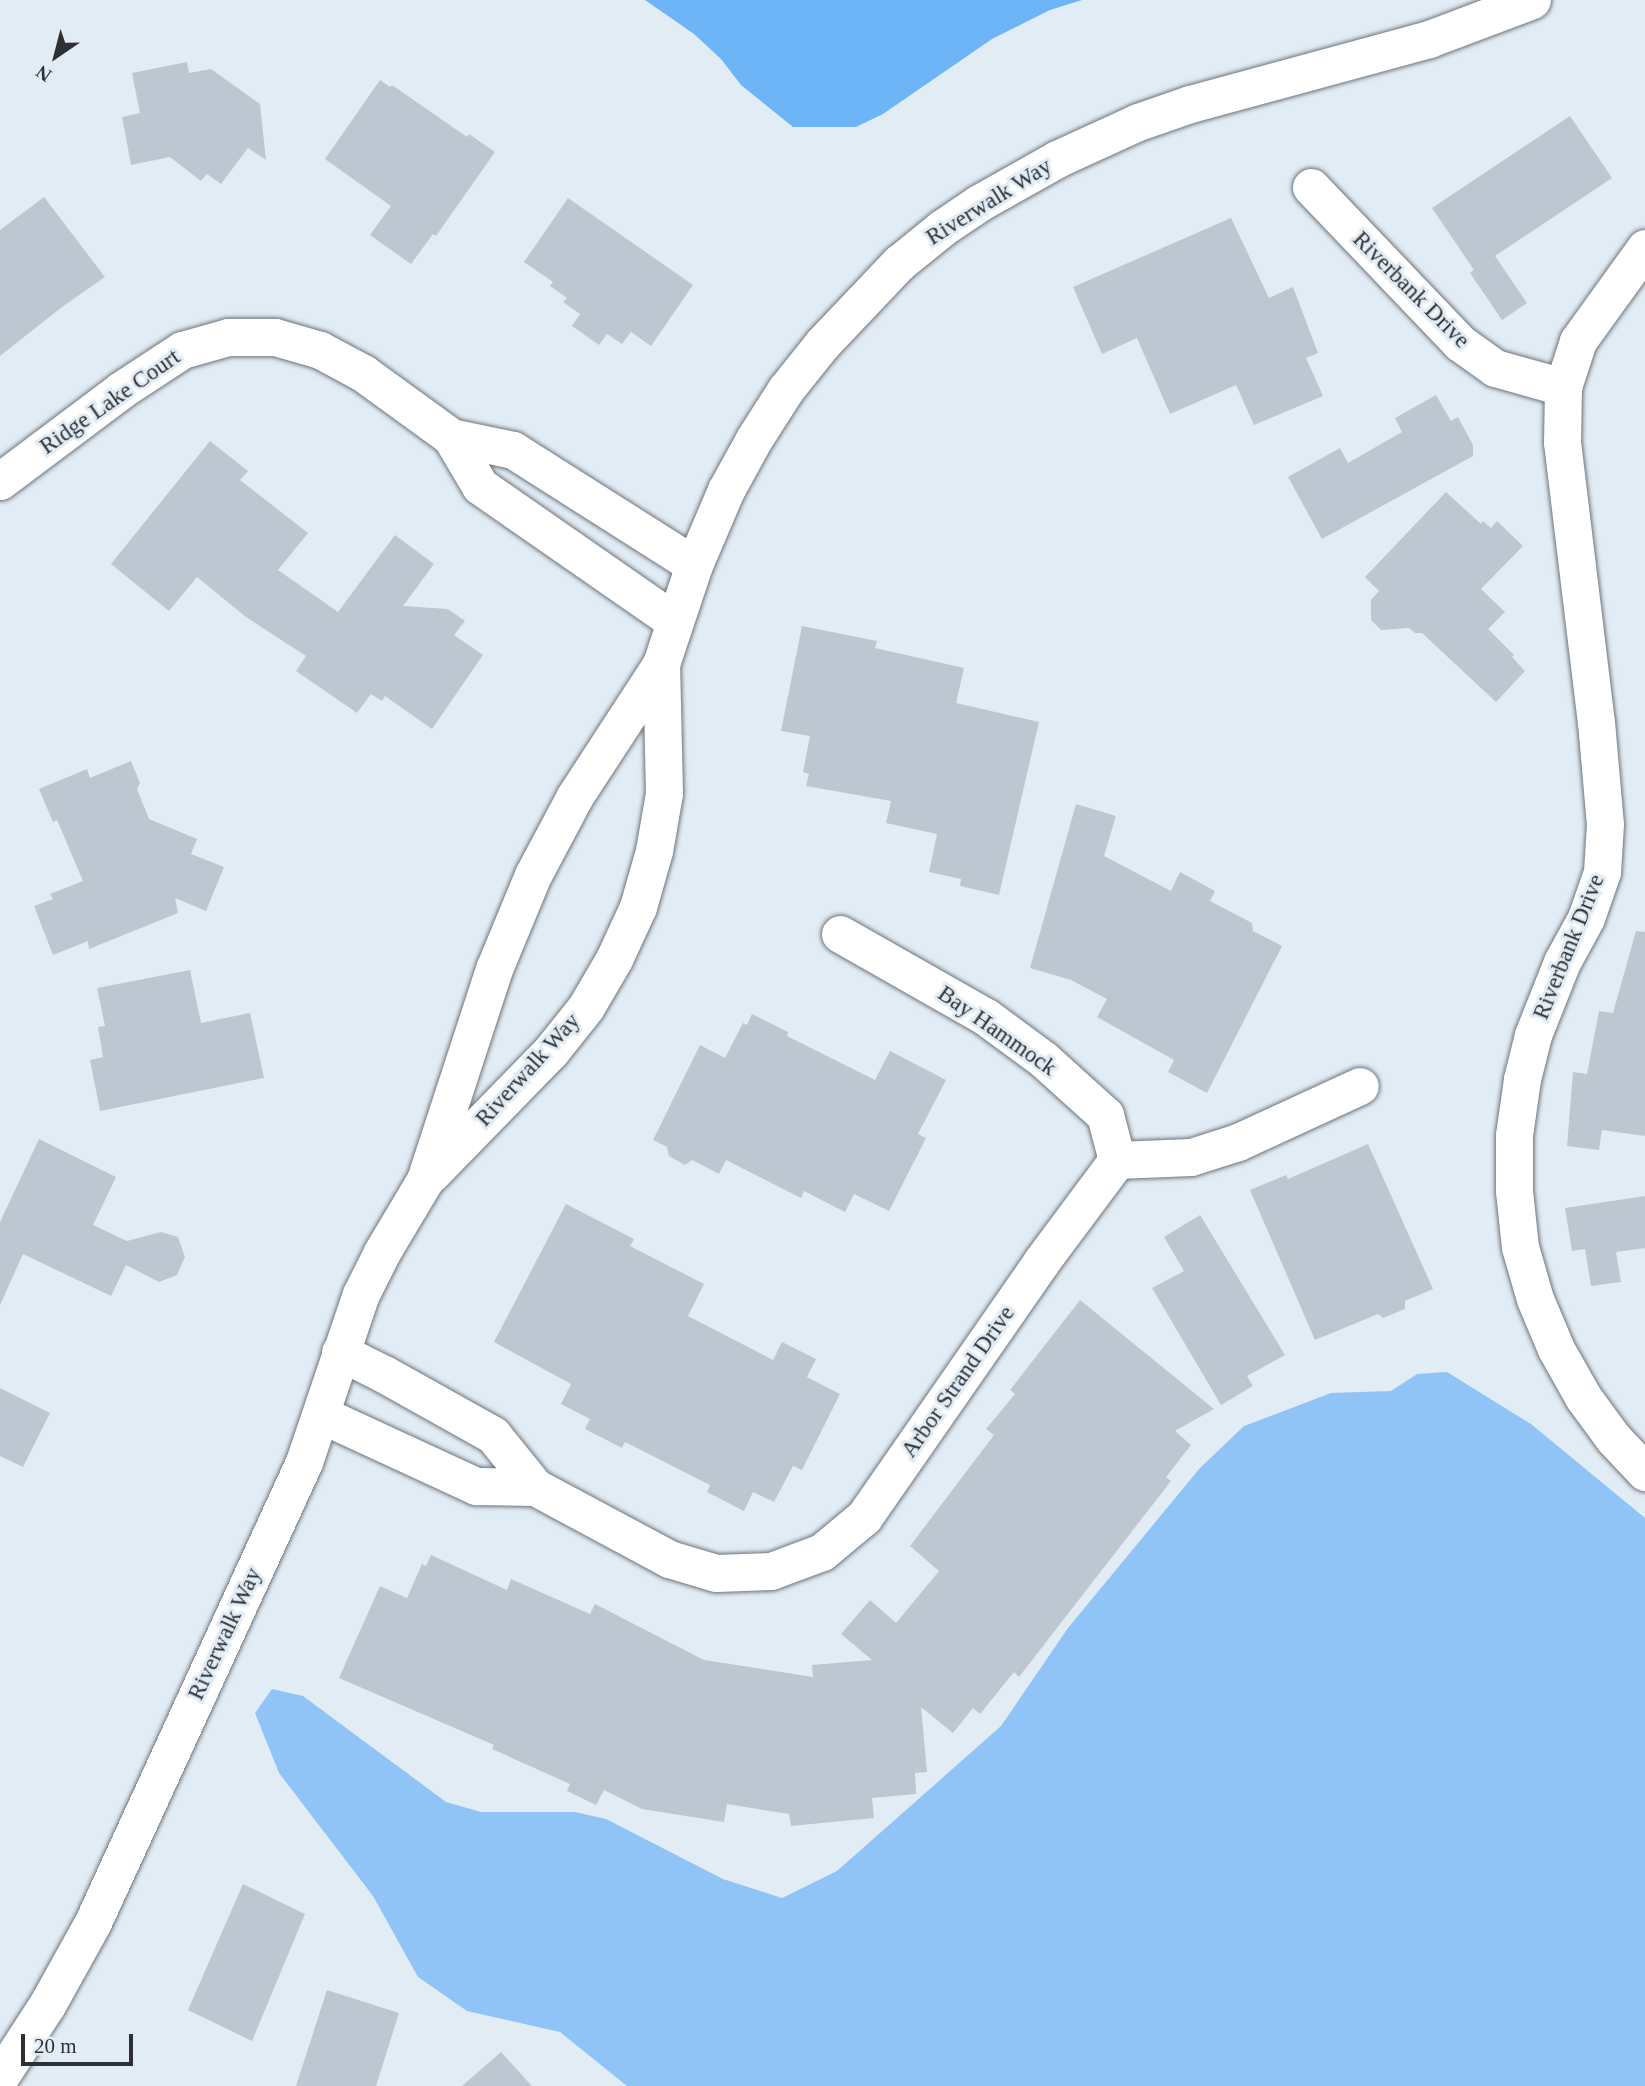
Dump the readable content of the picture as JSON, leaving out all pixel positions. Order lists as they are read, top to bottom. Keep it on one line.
{"streets":{"street":["Riverwalk Way","Riverbank Drive","Ridge Lake Court","Bay Hammock","Arbor Strand Drive"]},"crossings":[["Riverwalk Way","Ridge Lake Court"],["Riverwalk Way","Arbor Strand Drive"],["Bay Hammock","Arbor Strand Drive"]],"scale_bar":"20 m","north":"bottom left"}
